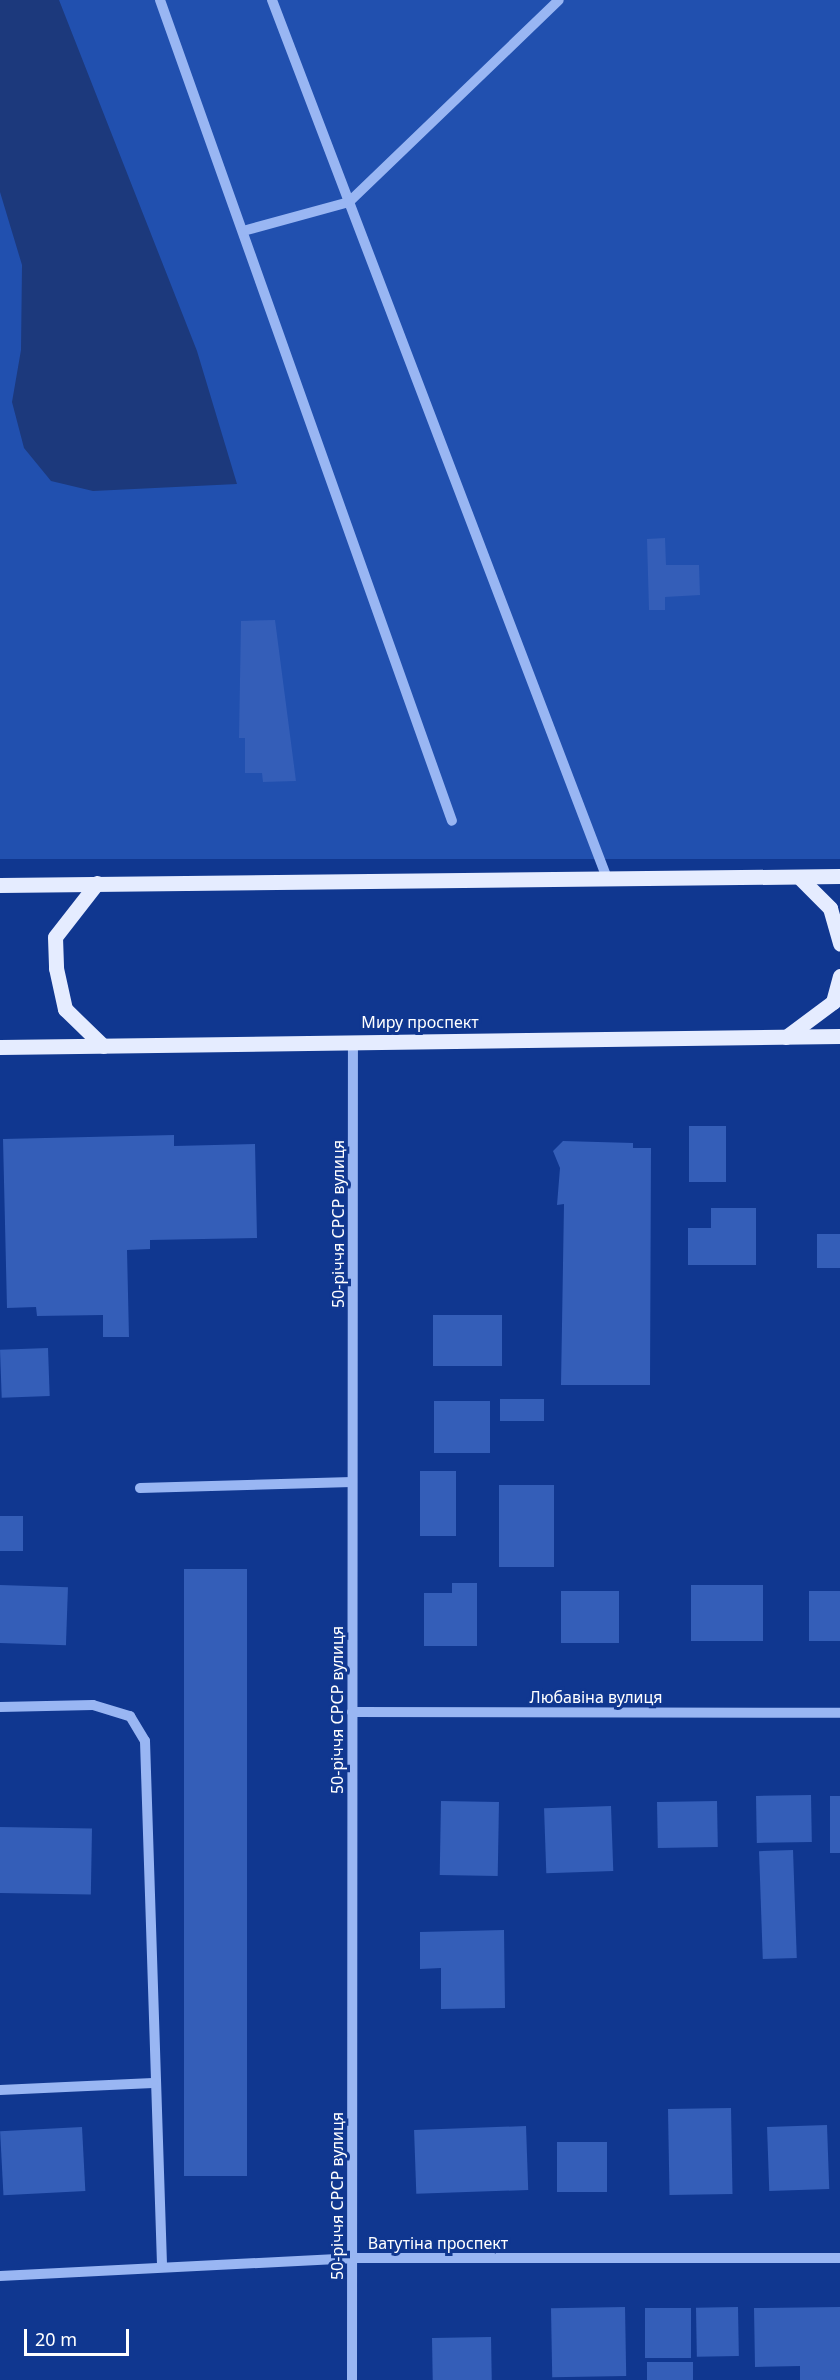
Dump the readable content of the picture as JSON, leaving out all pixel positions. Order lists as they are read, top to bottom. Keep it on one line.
{"streets":{"main road":["Миру проспект"],"street":["50-річчя СРСР вулиця","Любавіна вулиця","Ватутіна проспект"]},"crossings":[["Миру проспект","50-річчя СРСР вулиця"],["50-річчя СРСР вулиця","Любавіна вулиця"],["50-річчя СРСР вулиця","Ватутіна проспект"]],"scale_bar":"20 m"}
